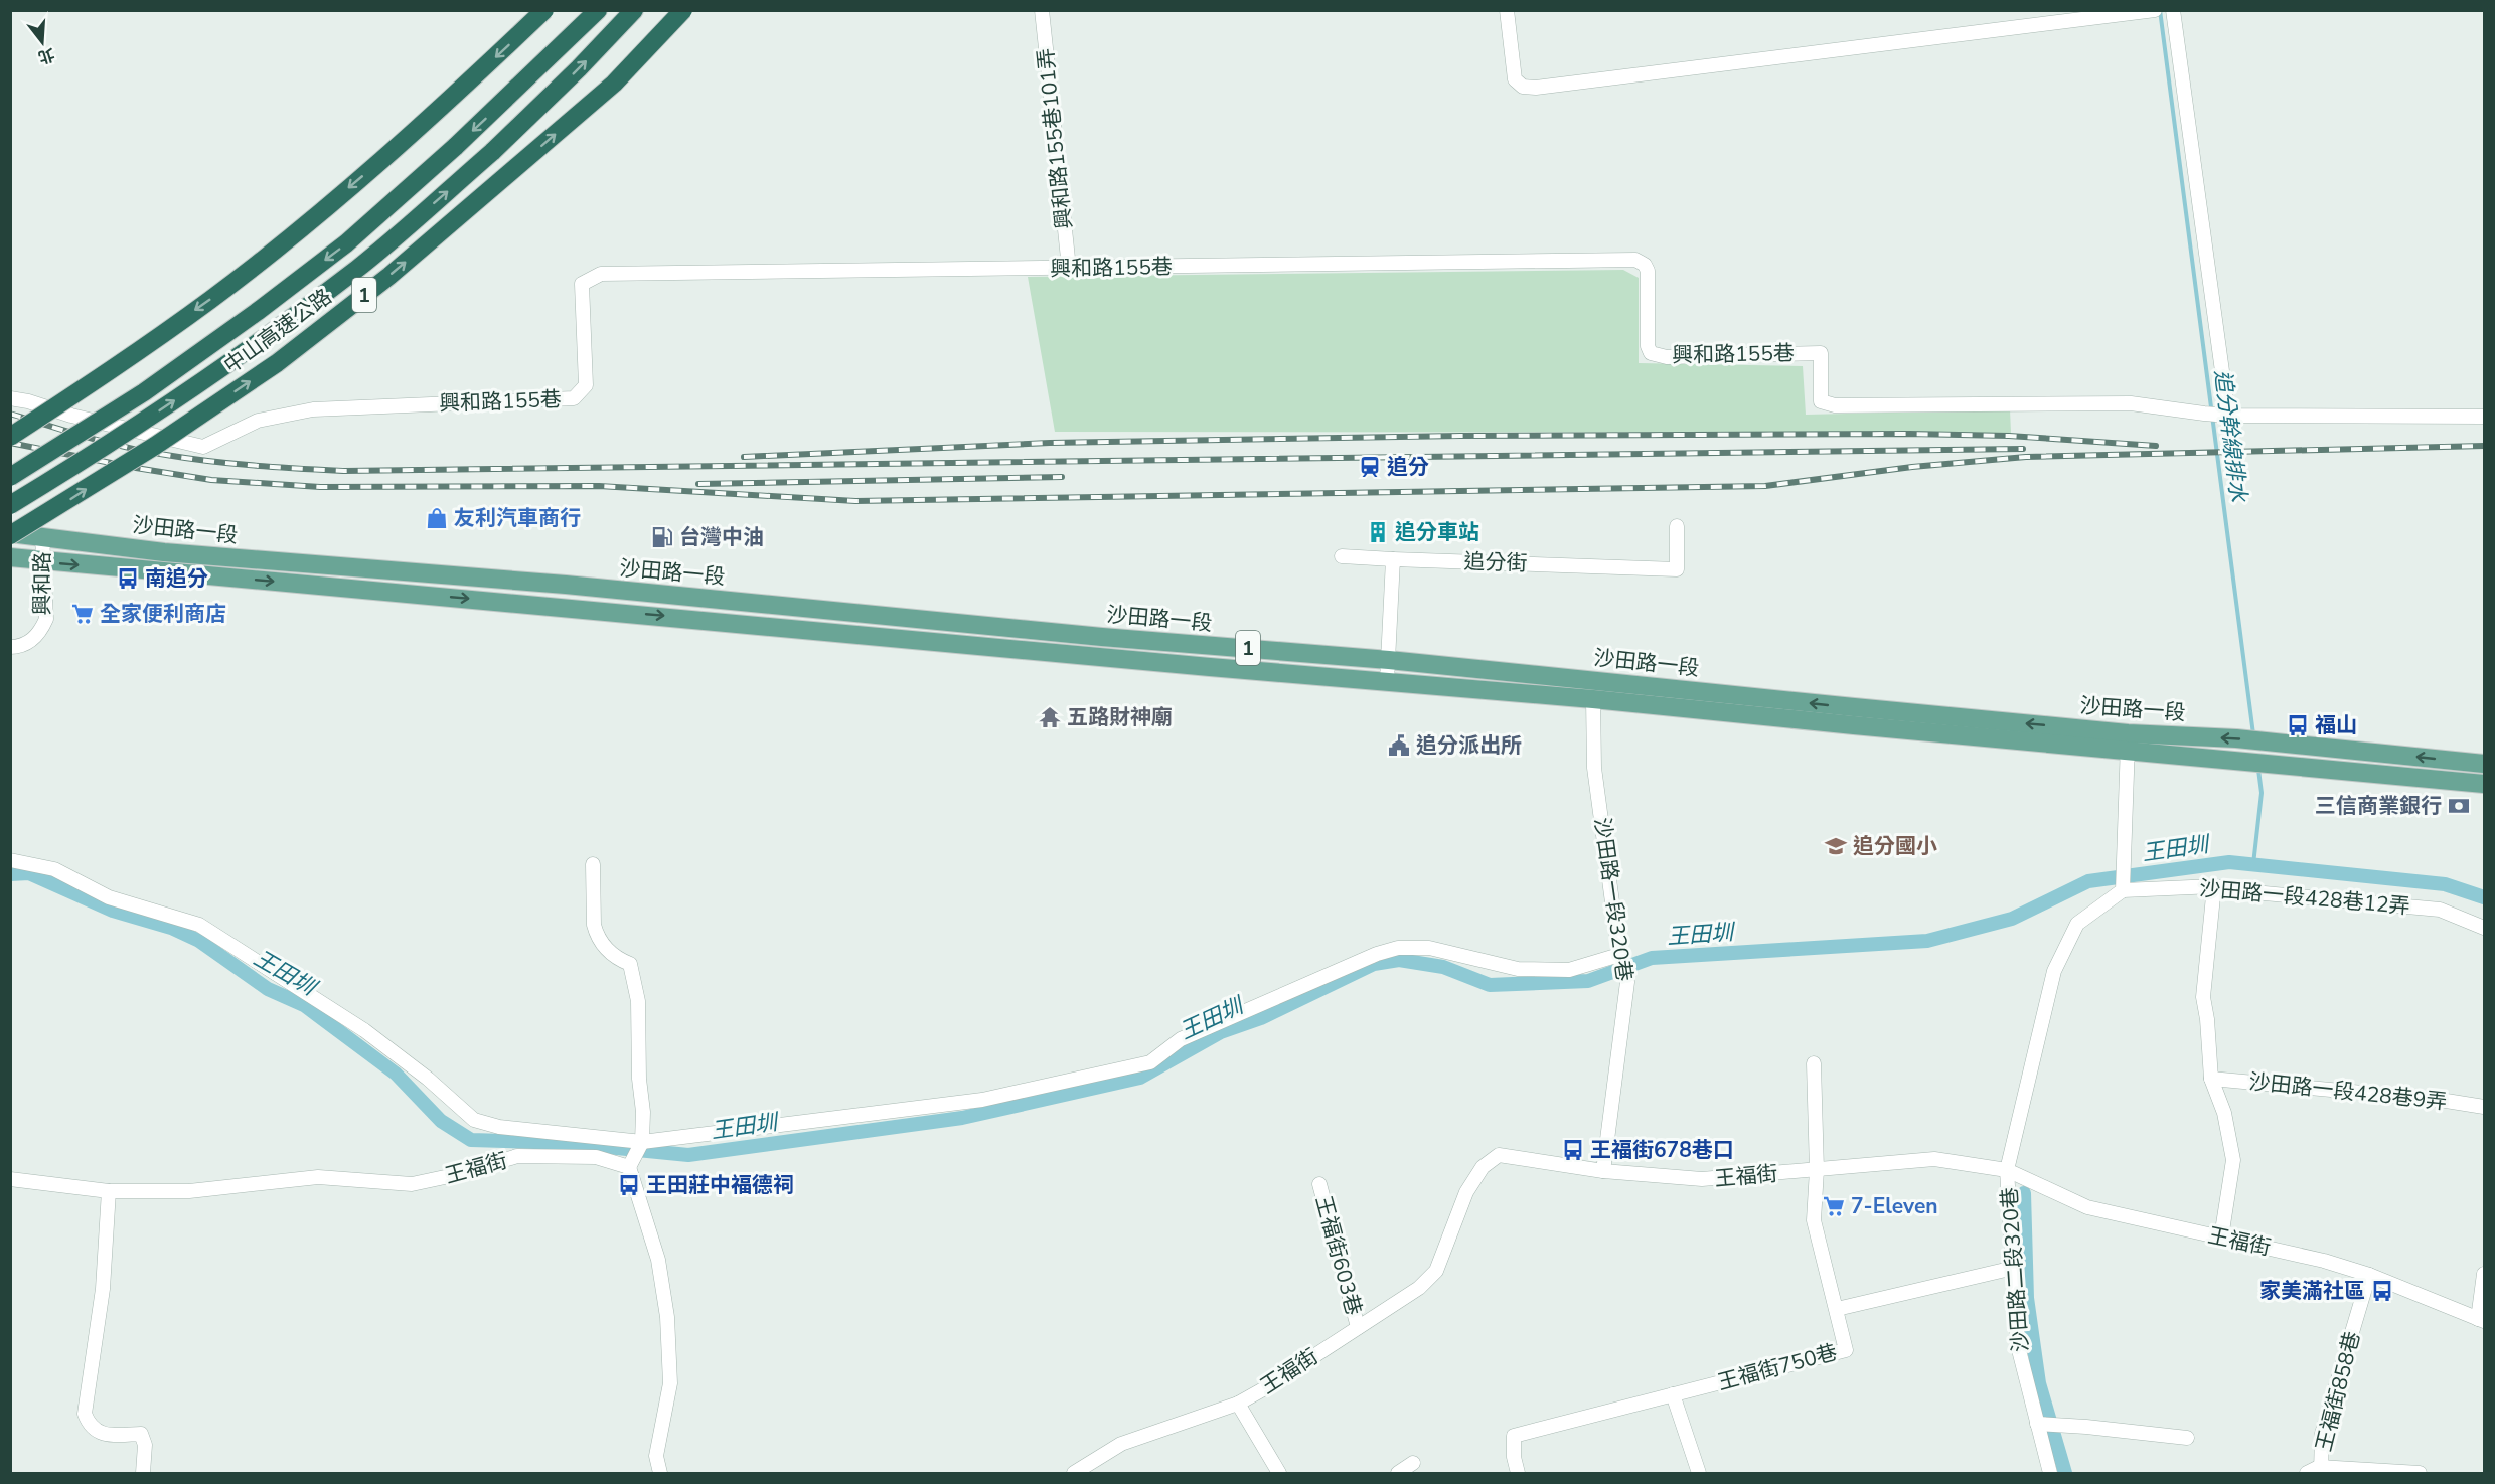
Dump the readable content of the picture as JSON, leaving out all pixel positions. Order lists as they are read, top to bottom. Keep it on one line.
{"streets":{"highway":["1","中山高速公路"],"main road":["沙田路一段"],"street":["興和路155巷101弄","興和路155巷","追分街","興和路","沙田路一段428巷12弄","沙田路一段320巷","沙田路一段428巷9弄","王福街","王福街603巷","沙田路二段320巷","王福街750巷","王福街858巷"]},"crossings":[["興和路155巷101弄","興和路155巷"],["中山高速公路","沙田路一段"],["沙田路一段","興和路"],["沙田路一段","沙田路一段320巷"],["沙田路一段320巷","王福街"],["王福街","王福街603巷"],["王福街","沙田路二段320巷"],["王福街","王福街750巷"],["王福街","王福街858巷"]],"water":["追分幹線排水","王田圳"],"places":{"station":["追分"],"shop":["友利汽車商行"],"building":["追分車站"],"fuel station":["台灣中油"],"bus stop":["南追分","福山","王福街678巷口","王田莊中福德祠","家美滿社區"],"supermarket":["全家便利商店","7-Eleven"],"temple":["五路財神廟"],"public building":["追分派出所"],"bank":["三信商業銀行"],"school or university":["追分國小"]},"north":"bottom"}
